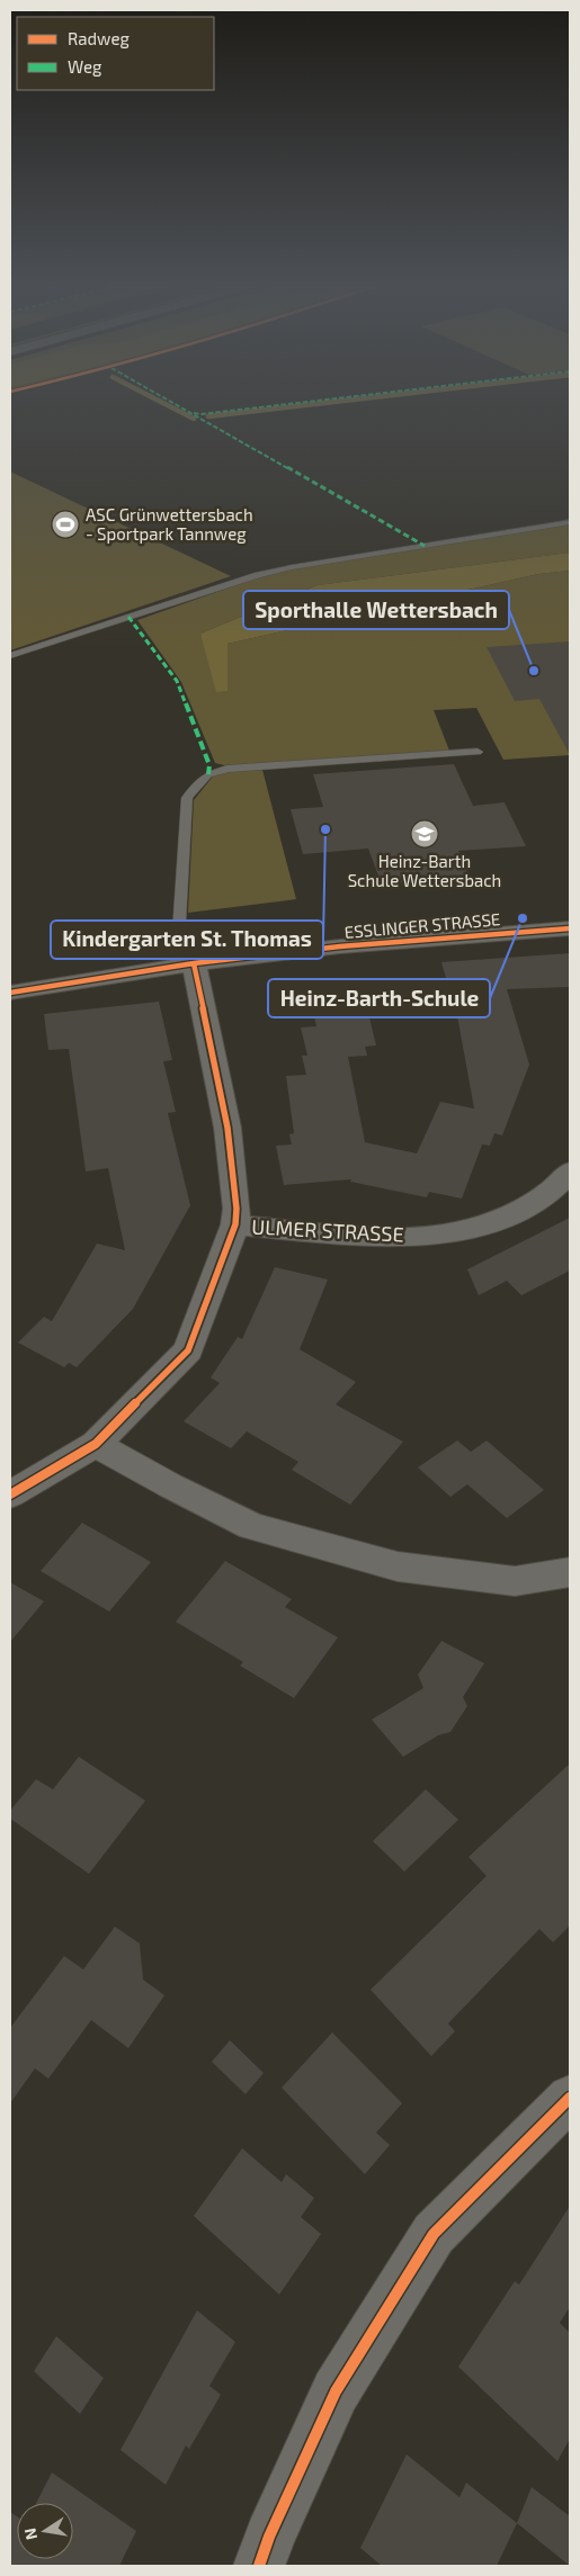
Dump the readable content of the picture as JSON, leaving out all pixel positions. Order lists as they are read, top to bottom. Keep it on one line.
{"streets":{"street":["ESSLINGER STRASSE","ULMER STRASSE"]},"places":{"sports":["ASC Grünwettersbach - Sportpark Tannweg"],"other":["Sporthalle Wettersbach","Kindergarten St. Thomas","Heinz-Barth-Schule"],"school or university":["Heinz-Barth Schule Wettersbach"]},"legend":["Radweg","Weg"],"north":"left"}
